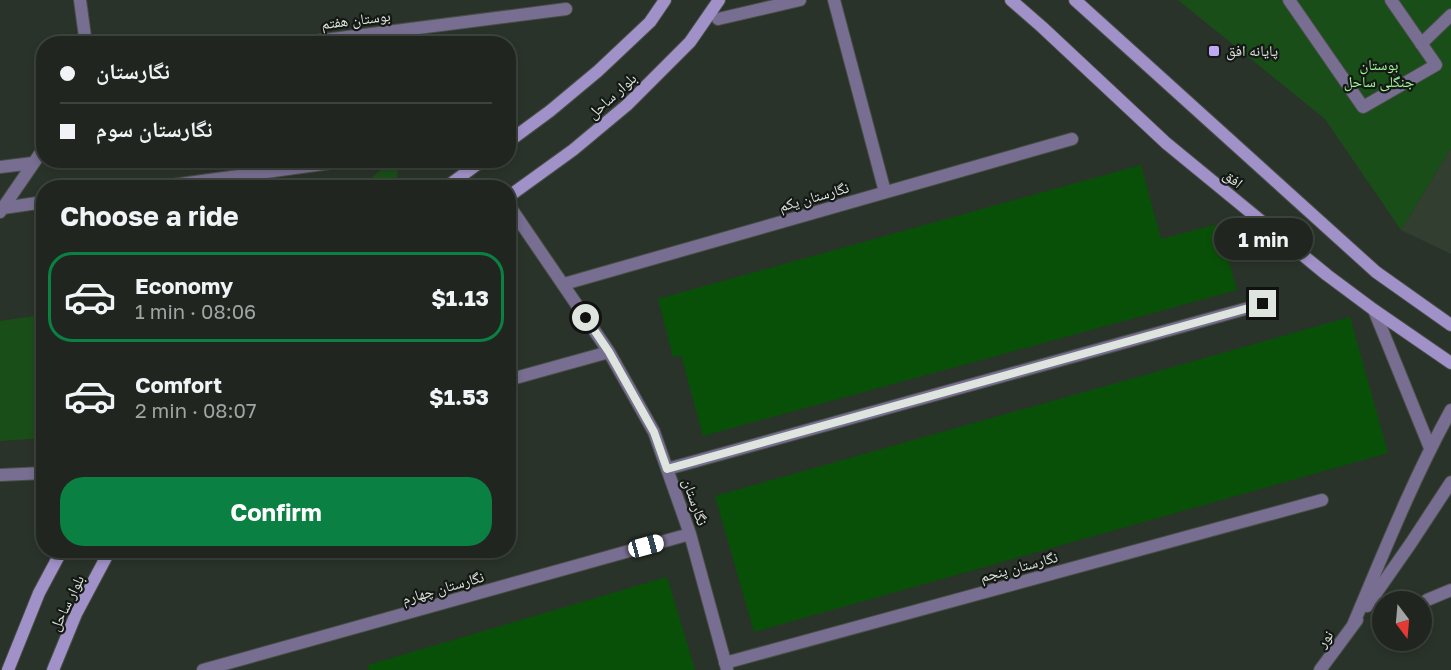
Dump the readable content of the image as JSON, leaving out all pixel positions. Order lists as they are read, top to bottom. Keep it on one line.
{"streets":{"main road":["بلوار ساحل","افق"],"street":["بوستان هفتم","نگارستان یکم","نگارستان","نگارستان پنجم","نگارستان چهارم","نور"]},"crossings":[["نگارستان یکم","نگارستان"],["نگارستان","نگارستان پنجم"],["نگارستان","نگارستان چهارم"]],"parks":["بوستان جنگلی ساحل"],"places":{"transit":["پایانه افق"]},"north":"bottom","page":{"banner":["نگارستان","نگارستان سوم"],"heading":"Choose a ride","bubble":"1 min","list":[{"name":"Economy","note":"1 min · 08:06","value":"$1.13"},{"name":"Comfort","note":"2 min · 08:07","value":"$1.53"}],"buttons":"Confirm"}}
